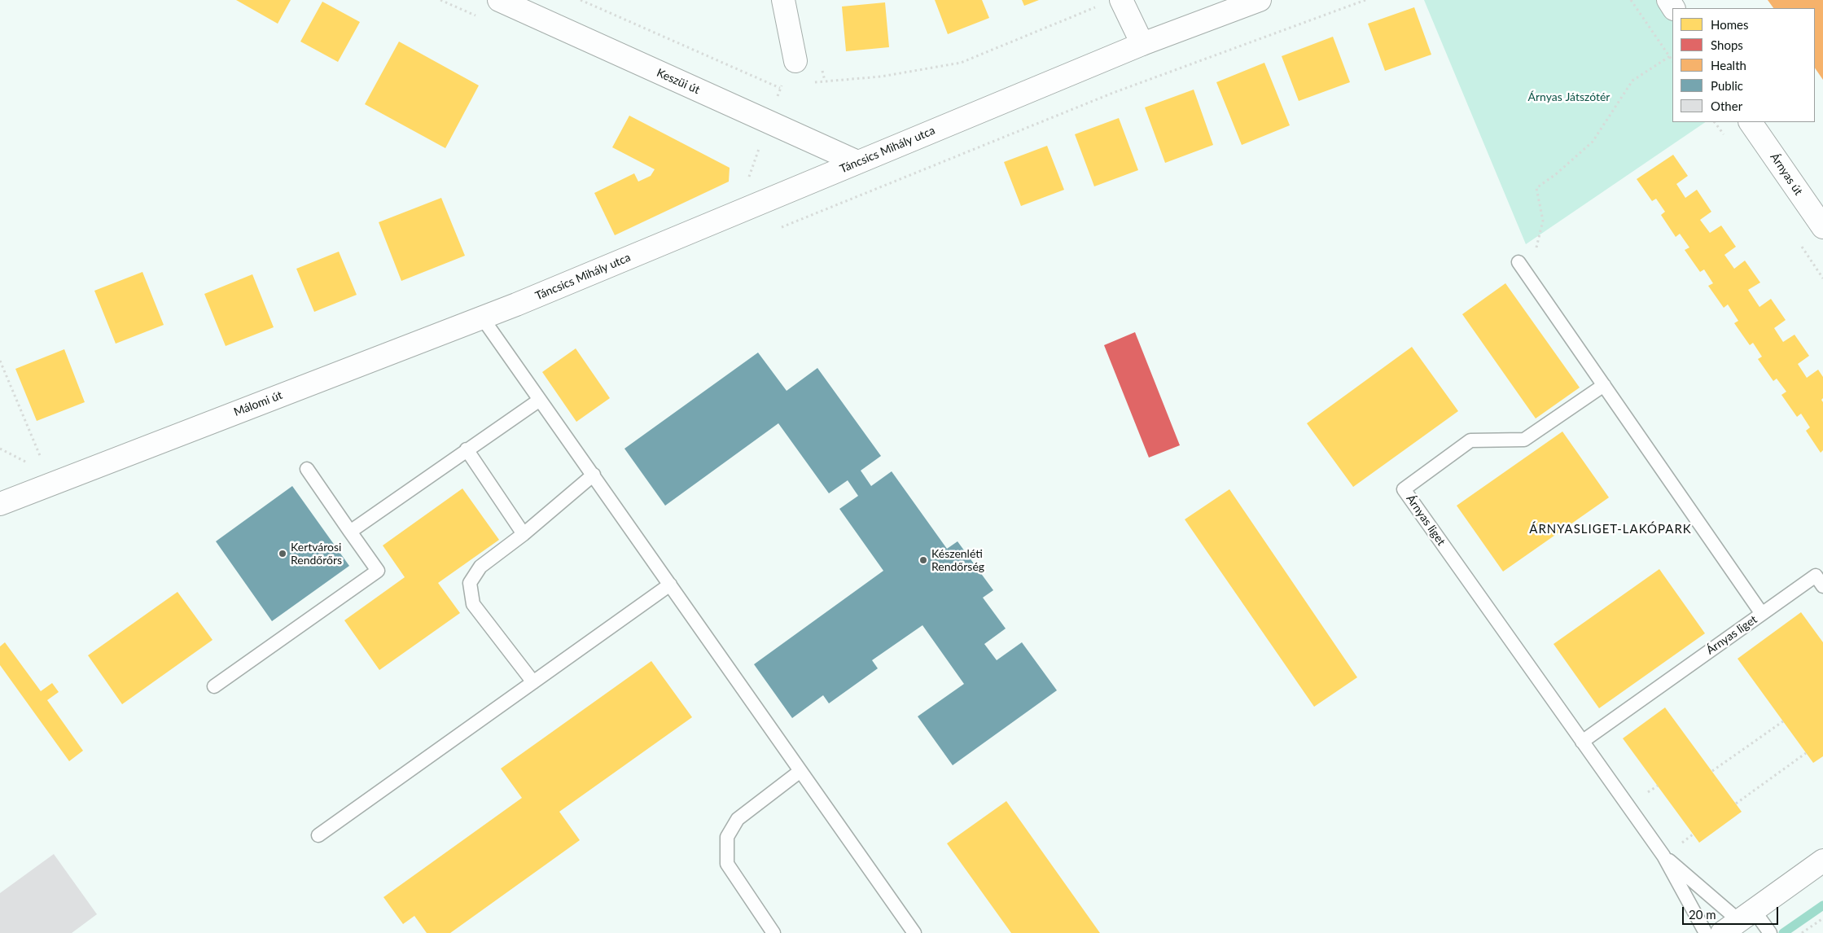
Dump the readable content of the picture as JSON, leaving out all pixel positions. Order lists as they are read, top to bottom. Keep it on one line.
{"streets":{"street":["Keszüi út","Táncsics Mihály utca","Árnyas út","Málomi út"],"lane":["Árnyas liget"]},"crossings":[["Keszüi út","Táncsics Mihály utca"],["Táncsics Mihály utca","Málomi út"]],"districts":["ÁRNYASLIGET-LAKÓPARK"],"parks":["Árnyas Játszótér"],"places":["Kertvárosi Rendőrőrs","Készenléti Rendőrség"],"legend":["Homes","Shops","Health","Public","Other"],"scale_bar":"20 m"}
